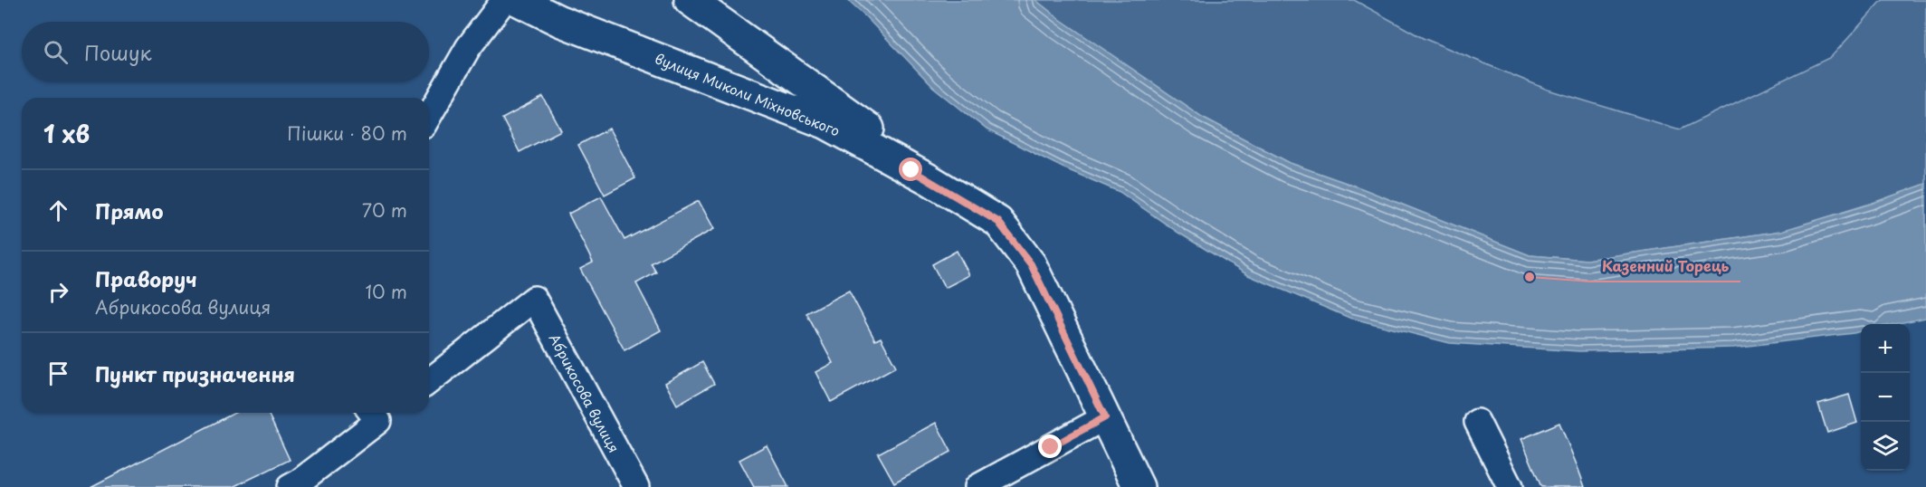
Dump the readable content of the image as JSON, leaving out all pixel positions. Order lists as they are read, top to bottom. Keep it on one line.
{"streets":{"street":["вулиця Миколи Міхновського","Абрикосова вулиця"]},"places":["Казенний Торець"],"page":{"search":"Пошук","heading":["1 хв","Пішки · 80 m"],"list":[["Прямо","70 m"],["Праворуч","Абрикосова вулиця","10 m"],"Пункт призначення"],"map_buttons":["+","−"]}}
